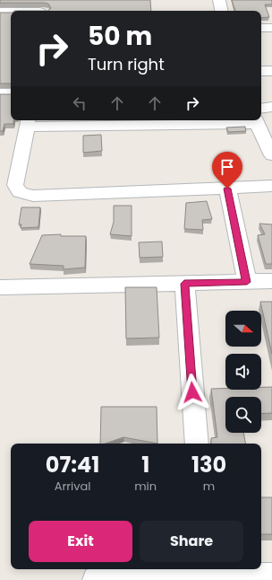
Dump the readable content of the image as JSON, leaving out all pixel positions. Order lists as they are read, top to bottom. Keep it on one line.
{"north":"right","page":{"turn":["50 m","Turn right"],"eta":["07:41","Arrival","1","min","130","m"],"buttons":["Exit","Share"]}}
